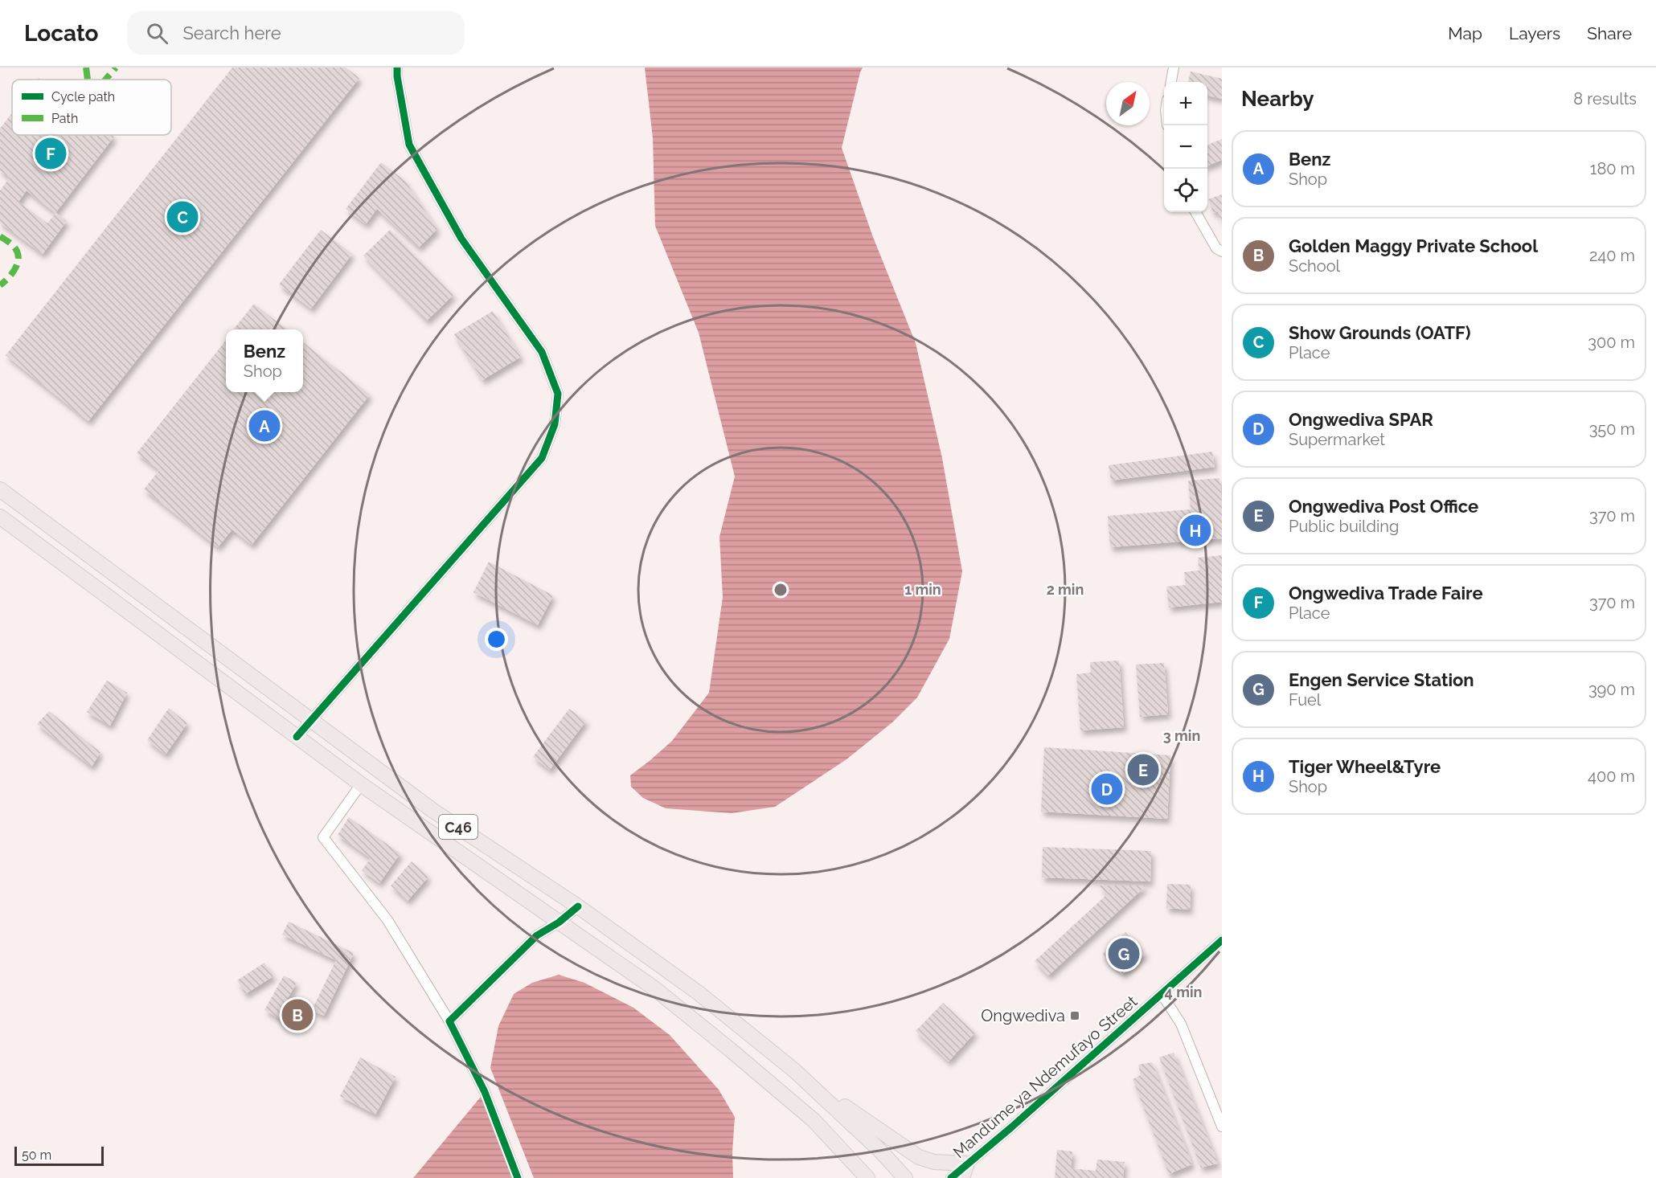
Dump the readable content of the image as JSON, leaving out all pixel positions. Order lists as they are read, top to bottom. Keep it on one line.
{"streets":{"main road":["C46"],"street":["Mandume ya Ndemufayo Street"]},"places":{"transit":["Ongwediva"]},"legend":["Cycle path","Path"],"scale_bar":"50 m","north":"top right","page":{"header":"Locato","search":"Search here","nav":["Map","Layers","Share"],"heading":["Nearby","8 results"],"map_buttons":["+","−"],"list":[{"mark":"A","name":"Benz","note":"Shop","value":"180 m"},{"mark":"B","name":"Golden Maggy Private School","note":"School","value":"240 m"},{"mark":"C","name":"Show Grounds (OATF)","note":"Place","value":"300 m"},{"mark":"D","name":"Ongwediva SPAR","note":"Supermarket","value":"350 m"},{"mark":"E","name":"Ongwediva Post Office","note":"Public building","value":"370 m"},{"mark":"F","name":"Ongwediva Trade Faire","note":"Place","value":"370 m"},{"mark":"G","name":"Engen Service Station","note":"Fuel","value":"390 m"},{"mark":"H","name":"Tiger Wheel&Tyre","note":"Shop","value":"400 m"}],"pins":["F","C","A","H","E","D","G","B"],"popup":["Benz","Shop"],"scale":"50 m"},"rings":["1 min","2 min","3 min","4 min"]}
